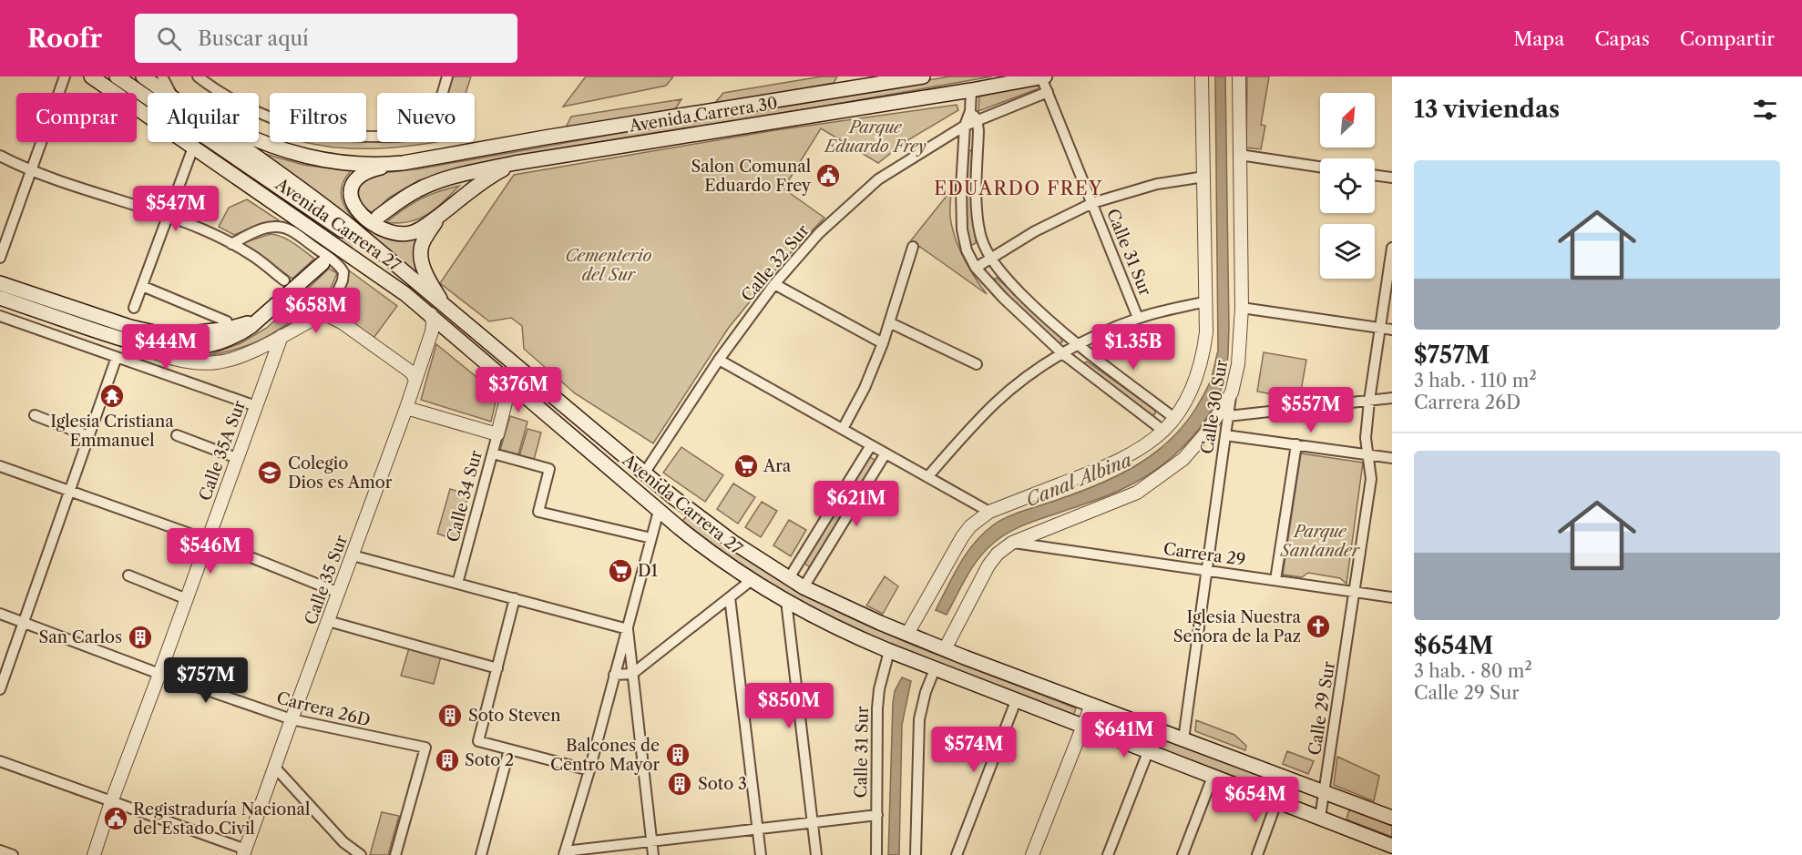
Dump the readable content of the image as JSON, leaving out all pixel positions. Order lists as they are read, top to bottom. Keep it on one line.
{"streets":{"main road":["Avenida Carrera 30","Avenida Carrera 27"],"street":["Calle 31 Sur","Calle 32 Sur","Calle 30 Sur","Calle 35A Sur","Calle 34 Sur","Carrera 29","Calle 35 Sur","Calle 29 Sur","Carrera 26D"]},"crossings":[["Avenida Carrera 30","Calle 31 Sur"],["Avenida Carrera 27","Calle 31 Sur"],["Avenida Carrera 27","Calle 32 Sur"],["Avenida Carrera 27","Calle 30 Sur"],["Avenida Carrera 27","Calle 34 Sur"],["Avenida Carrera 27","Calle 35 Sur"],["Avenida Carrera 27","Calle 29 Sur"],["Calle 31 Sur","Calle 32 Sur"],["Calle 30 Sur","Carrera 29"],["Calle 35A Sur","Carrera 26D"],["Carrera 29","Calle 29 Sur"],["Calle 35 Sur","Carrera 26D"]],"districts":["EDUARDO FREY"],"water":["Canal Albina"],"parks":["Parque Eduardo Frey","Cementerio del Sur","Parque Santander"],"places":{"public building":["Salon Comunal Eduardo Frey","Registraduría Nacional del Estado Civil"],"temple":["Iglesia Cristiana Emmanuel"],"supermarket":["Ara","D1"],"school or university":["Colegio Dios es Amor"],"church":["Iglesia Nuestra Señora de la Paz"],"building":["San Carlos","Soto Steven","Balcones de Centro Mayor","Soto 2","Soto 3"]},"north":"top right","page":{"header":"Roofr","search":"Buscar aquí","nav":["Mapa","Capas","Compartir"],"heading":"13 viviendas","chip":["Comprar","Alquilar","Filtros","Nuevo"],"list":[{"name":"$757M","note":"3 hab. · 110 m² · Carrera 26D"},{"name":"$654M","note":"3 hab. · 80 m² · Calle 29 Sur"}],"price":["$547M","$658M","$444M","$1.35B","$376M","$557M","$621M","$546M","$757M","$850M","$641M","$574M","$654M"]}}
